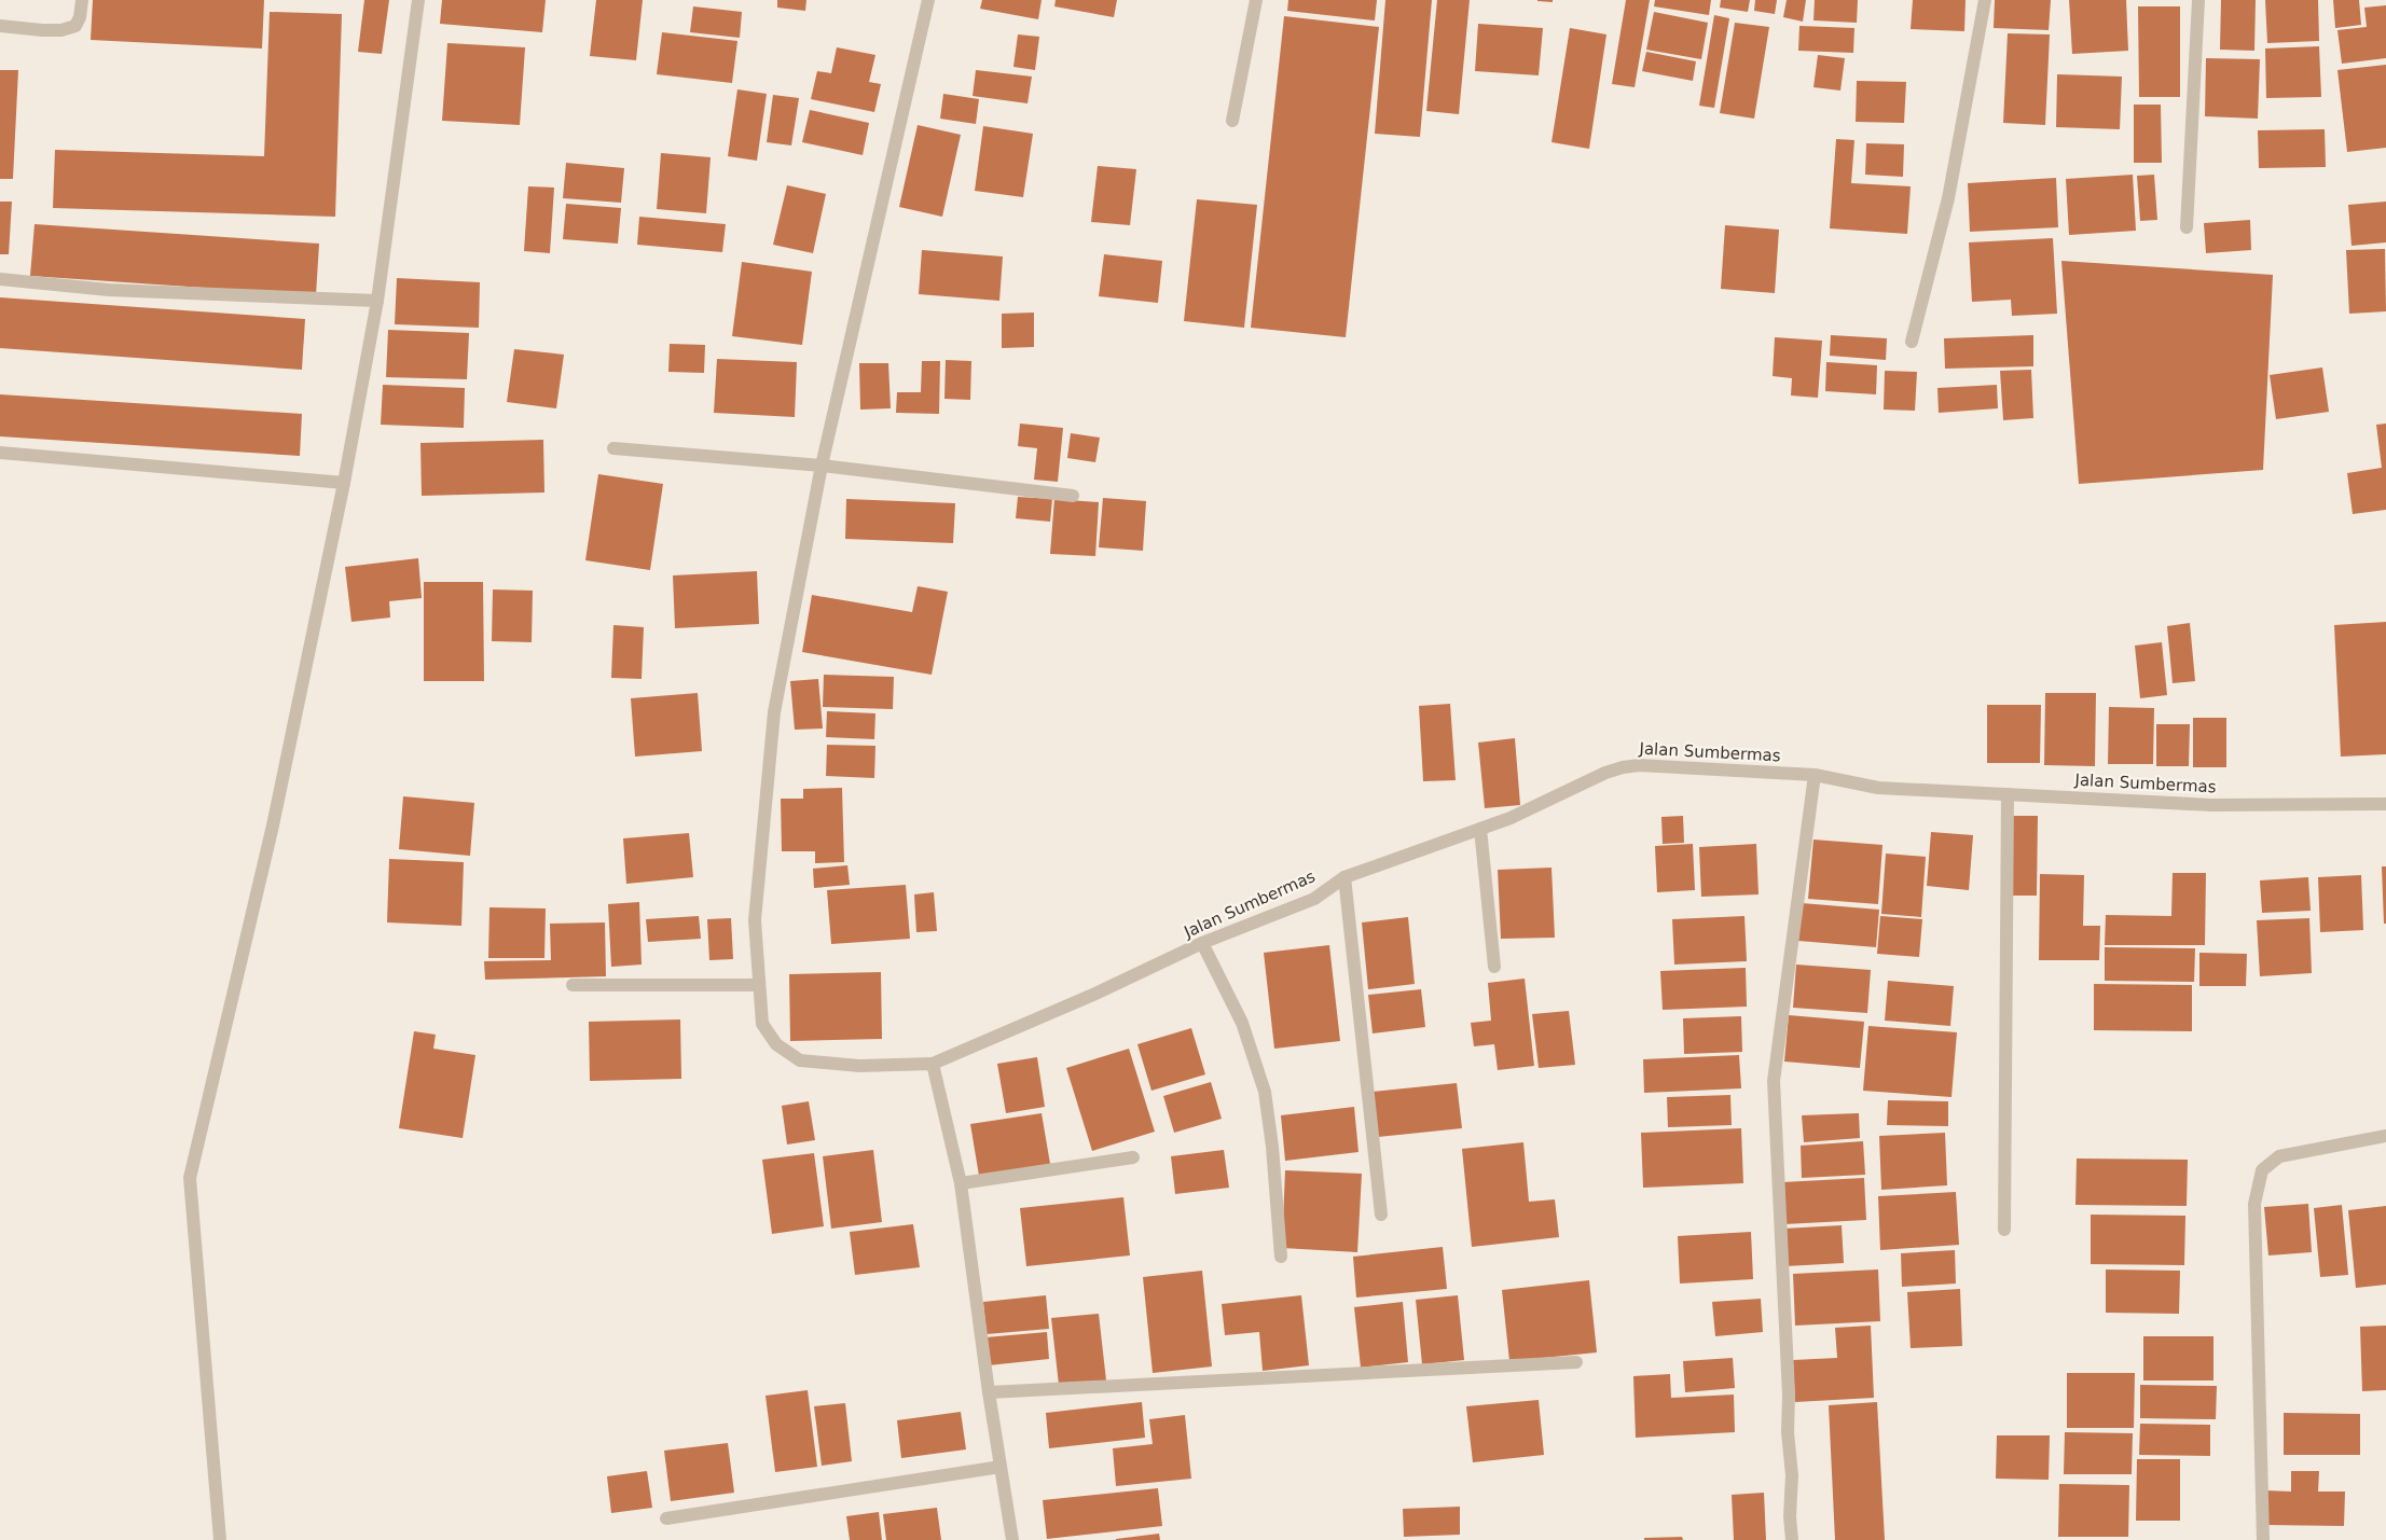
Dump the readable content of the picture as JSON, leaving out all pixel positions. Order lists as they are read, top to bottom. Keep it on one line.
{"streets":{"street":["Jalan Sumbermas"]}}
